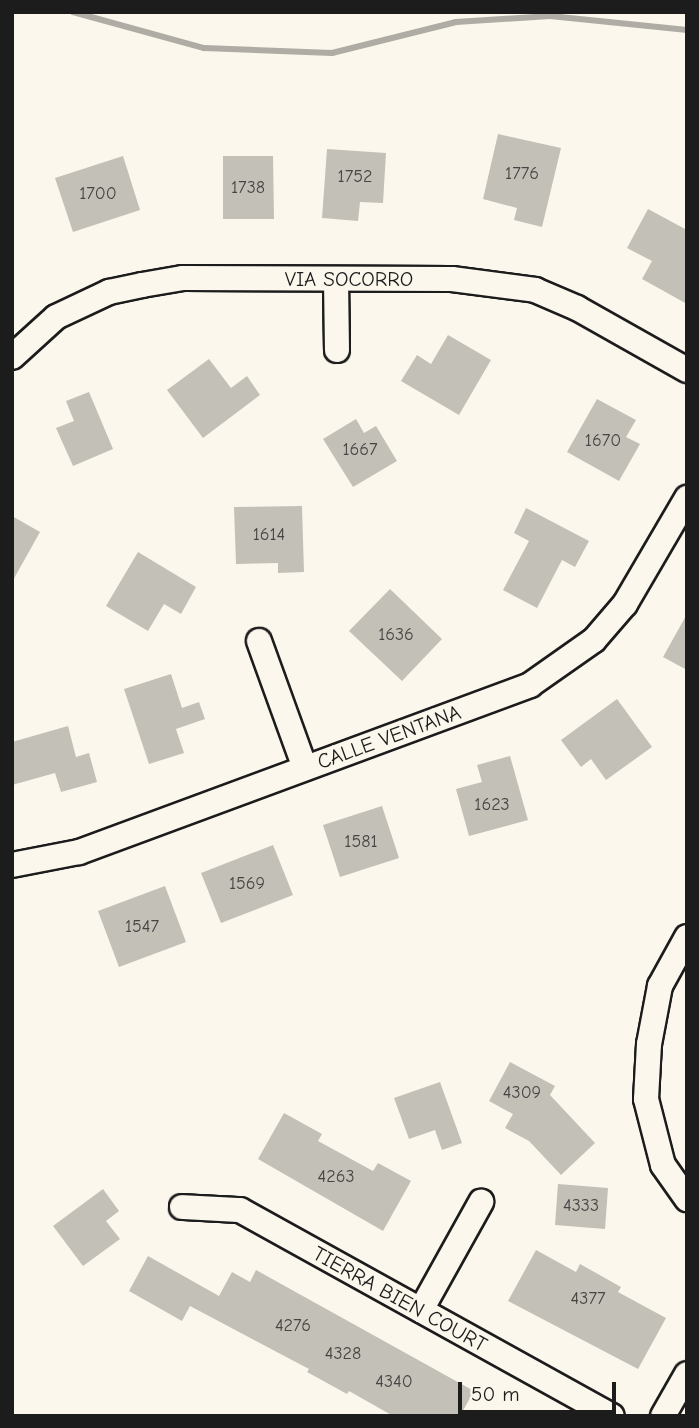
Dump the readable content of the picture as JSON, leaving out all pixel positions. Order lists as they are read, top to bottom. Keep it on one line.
{"streets":{"street":["VIA SOCORRO","CALLE VENTANA","TIERRA BIEN COURT"]},"house_numbers":["1776","1752","1738","1700","1670","1667","1614","1636","1623","1581","1569","1547","4309","4263","4333","4377","4276","4328","4340"],"scale_bar":"50 m"}
